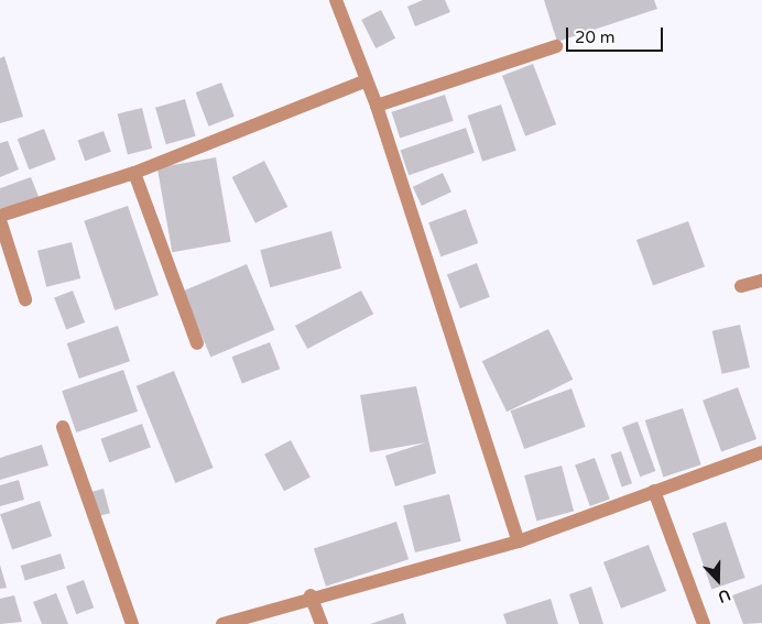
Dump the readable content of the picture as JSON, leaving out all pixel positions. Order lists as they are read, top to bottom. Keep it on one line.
{"scale_bar":"20 m","north":"bottom"}
